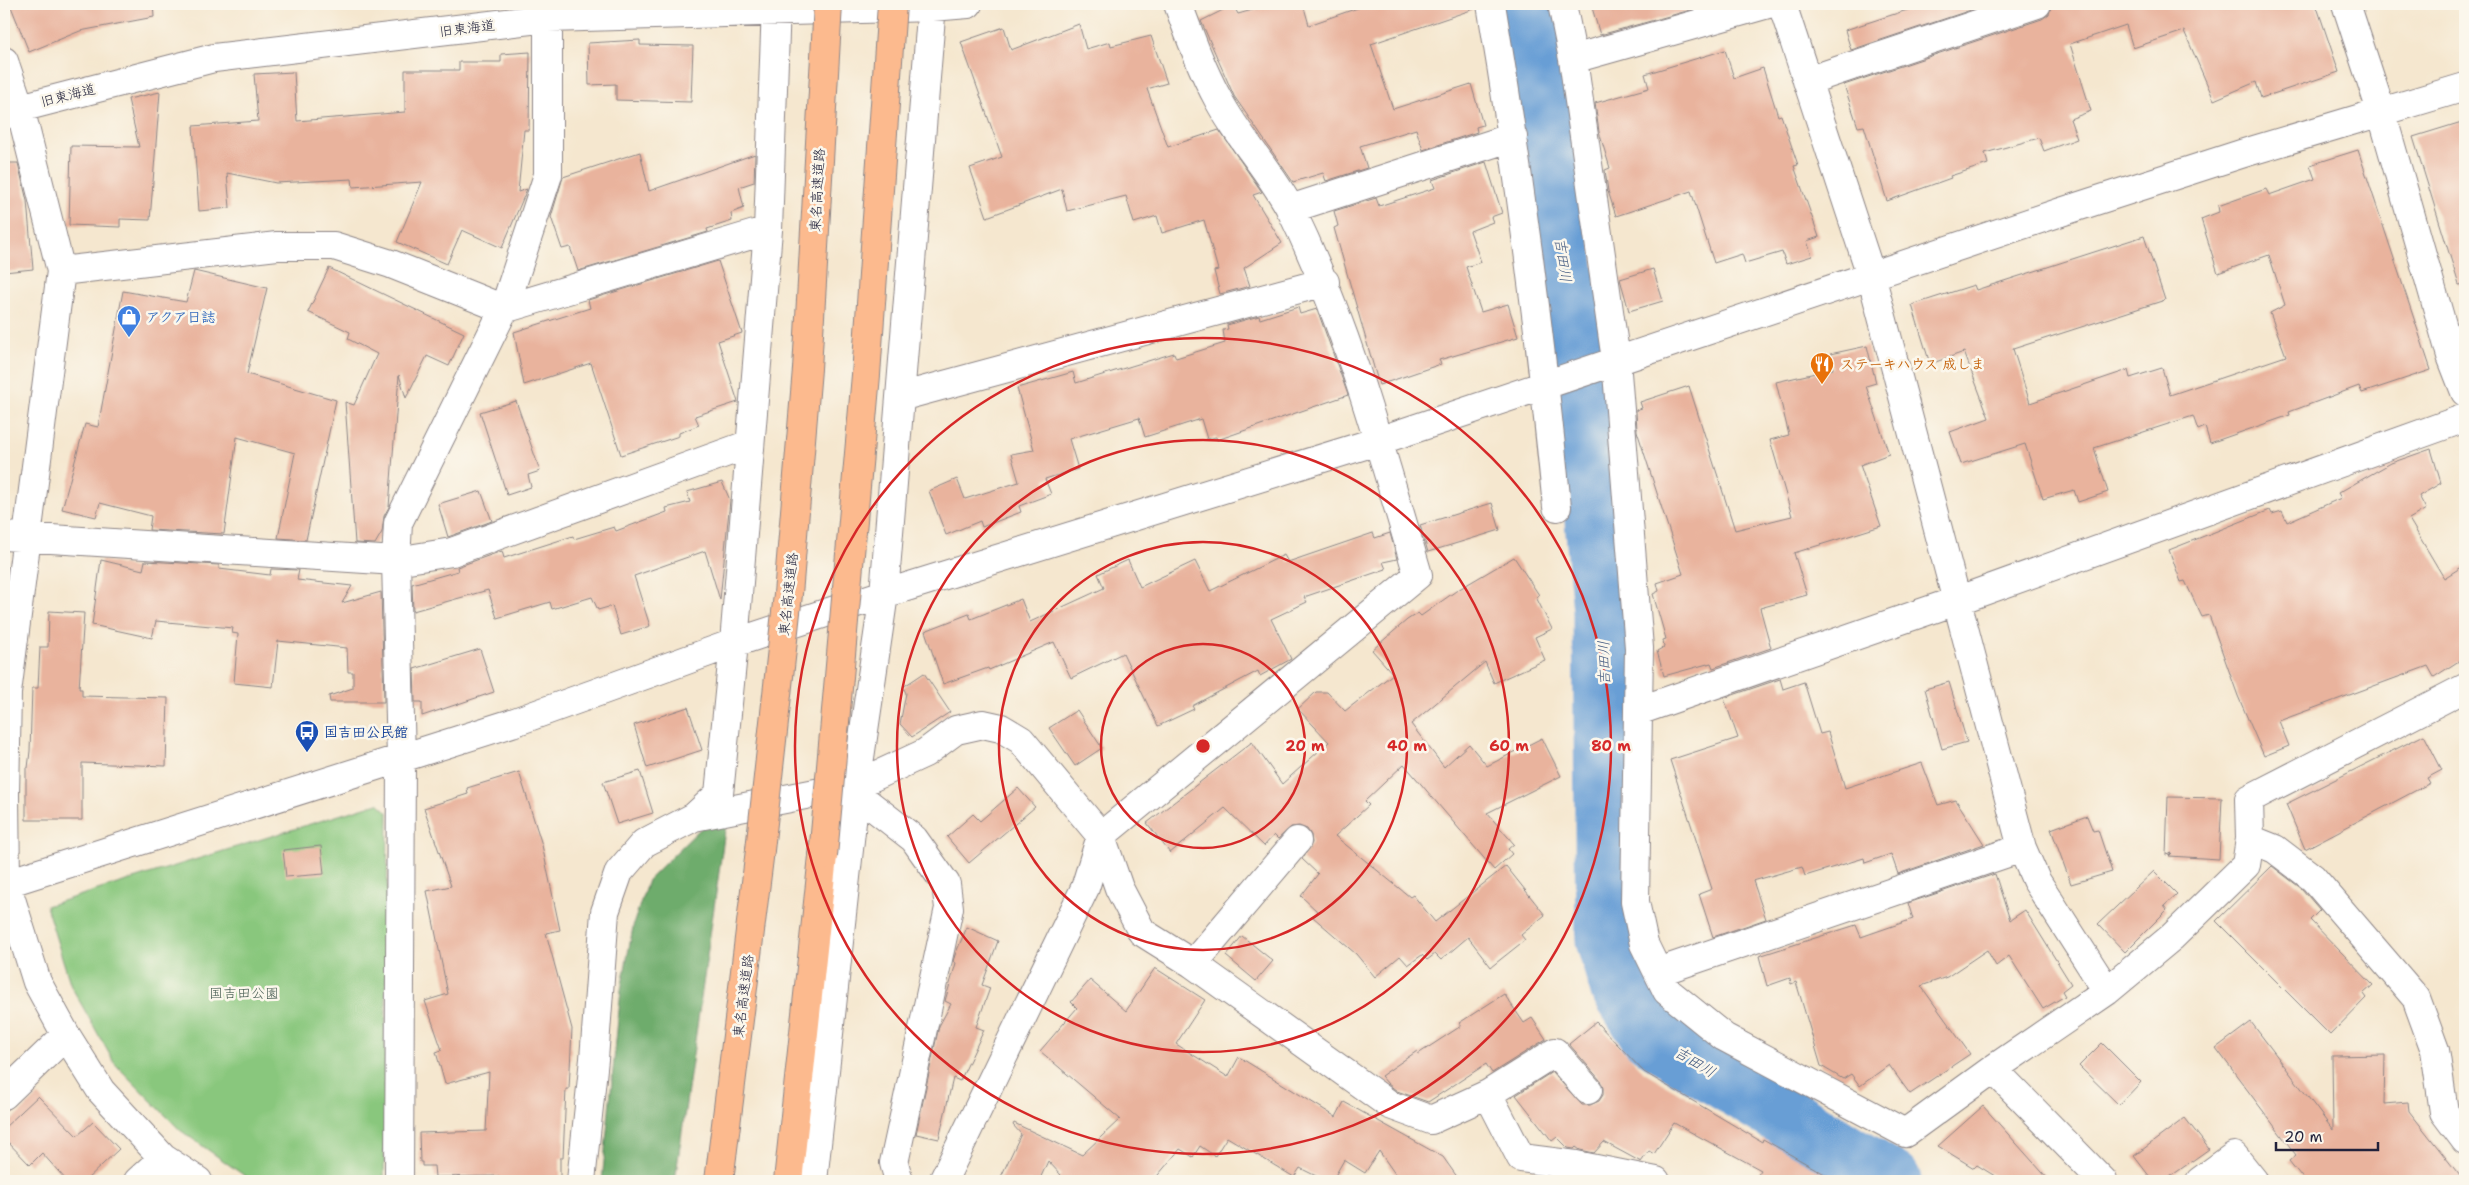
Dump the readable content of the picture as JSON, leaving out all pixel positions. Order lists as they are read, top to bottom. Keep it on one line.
{"streets":{"highway":["東名高速道路"],"street":["旧東海道"]},"water":["吉田川"],"parks":["国吉田公園"],"places":{"shop":["アクア日誌"],"restaurant":["ステーキハウス 成しま"],"bus stop":["国吉田公民館"]},"scale_bar":"20 m","rings":["20 m","40 m","60 m","80 m"]}
